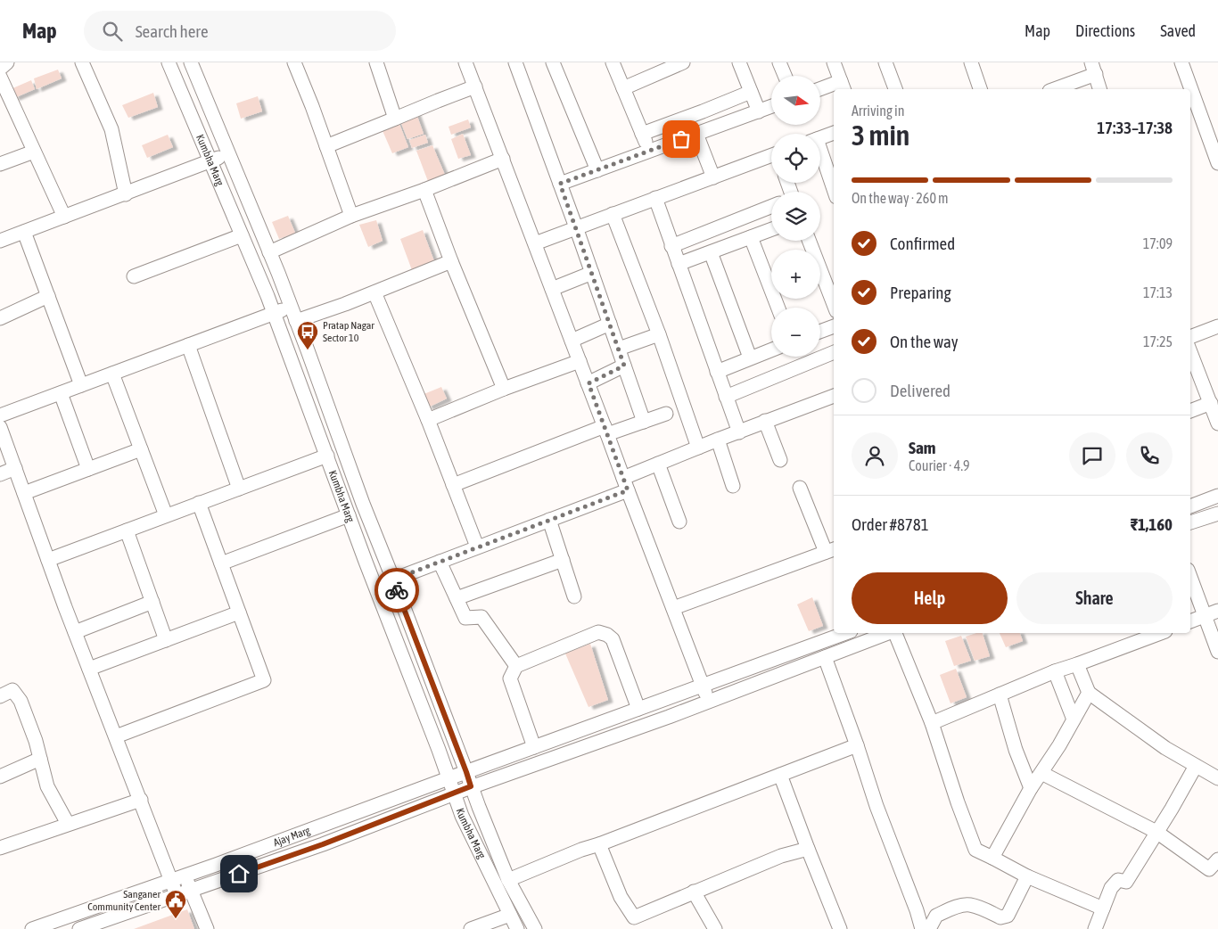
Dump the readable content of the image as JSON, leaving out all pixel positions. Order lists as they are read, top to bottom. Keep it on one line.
{"streets":{"street":["Kumbha Marg","Ajay Marg"]},"crossings":[["Kumbha Marg","Ajay Marg"]],"places":{"bus stop":["Pratap Nagar Sector 10"],"public building":["Sanganer Community Center"]},"north":"right","page":{"header":"Map","search":"Search here","nav":["Map","Directions","Saved"],"map_buttons":["+","−"],"heading":["3 min","Arriving in","17:33–17:38"],"panel":["Sam","Courier · 4.9","Order #8781","₹1,160"],"bar":"On the way · 260 m","list":[["Confirmed","17:09"],["Preparing","17:13"],["On the way","17:25"],"Delivered"],"buttons":["Help","Share"]}}
